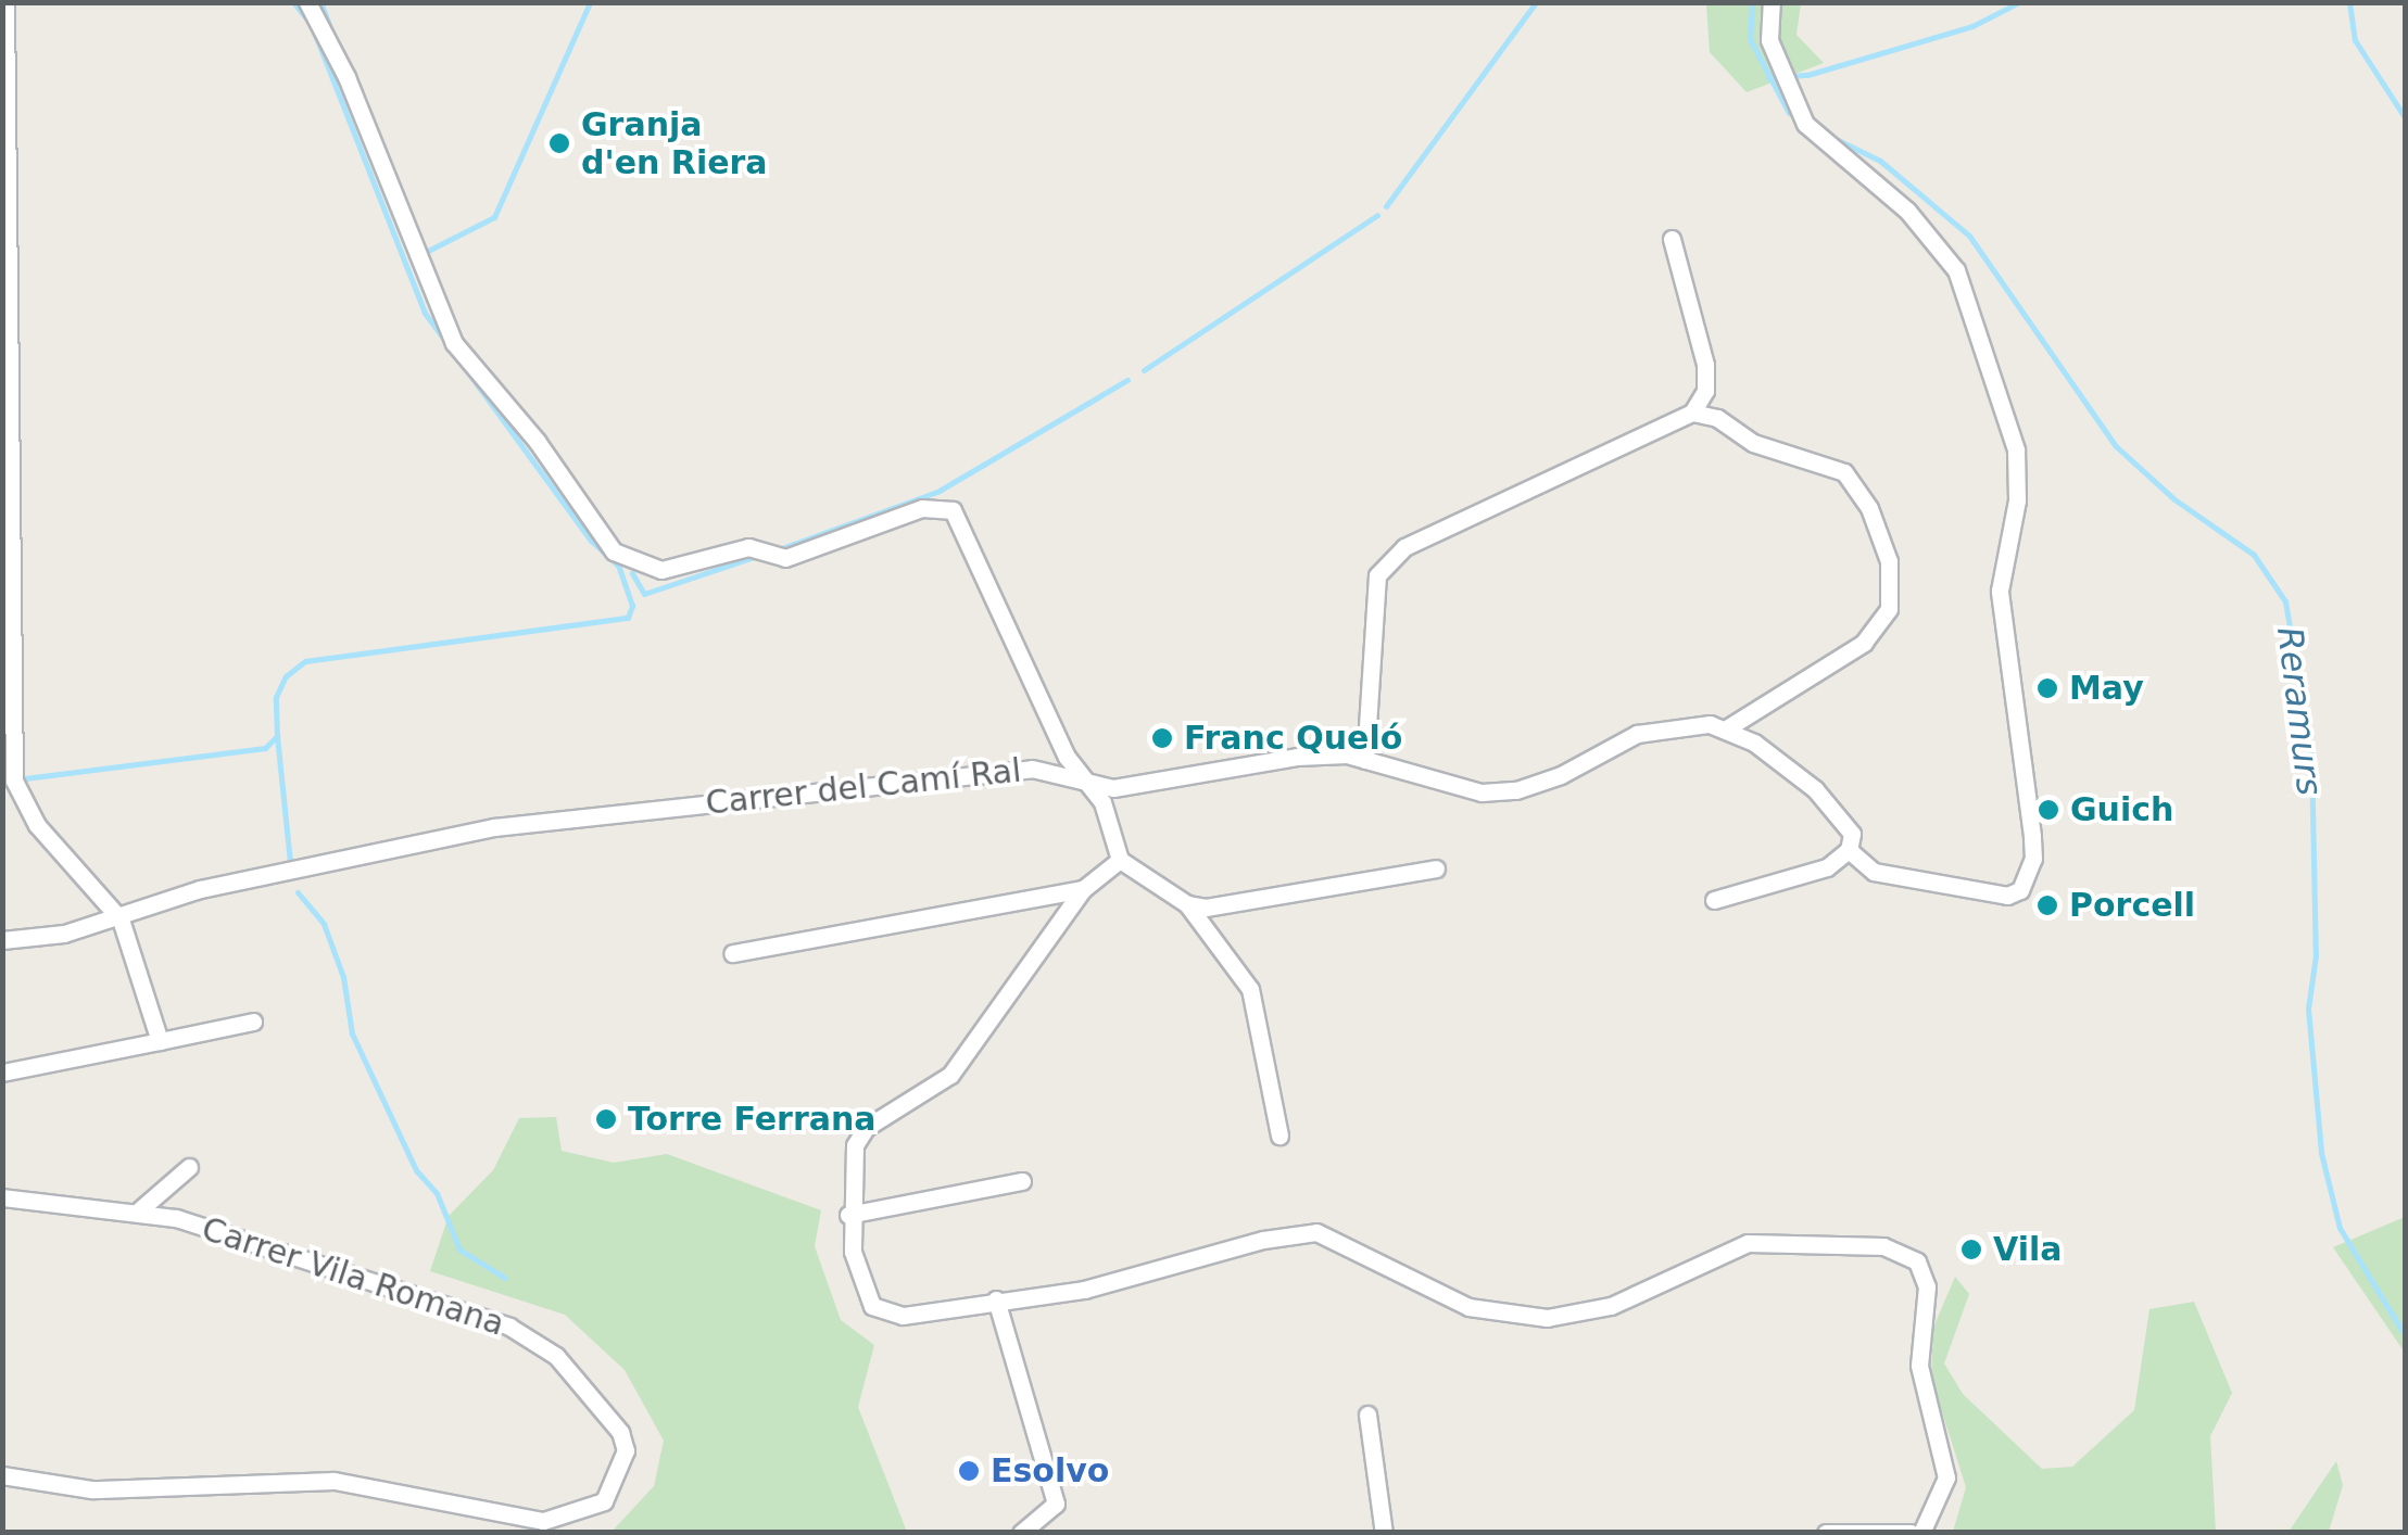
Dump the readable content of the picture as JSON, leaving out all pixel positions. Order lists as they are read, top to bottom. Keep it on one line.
{"streets":{"street":["Carrer del Camí Ral","Carrer Vila Romana"]},"water":["Reramurs"],"places":["Granja d'en Riera","May","Franc Queló","Guich","Porcell","Torre Ferrana","Vila","Esolvo"]}
